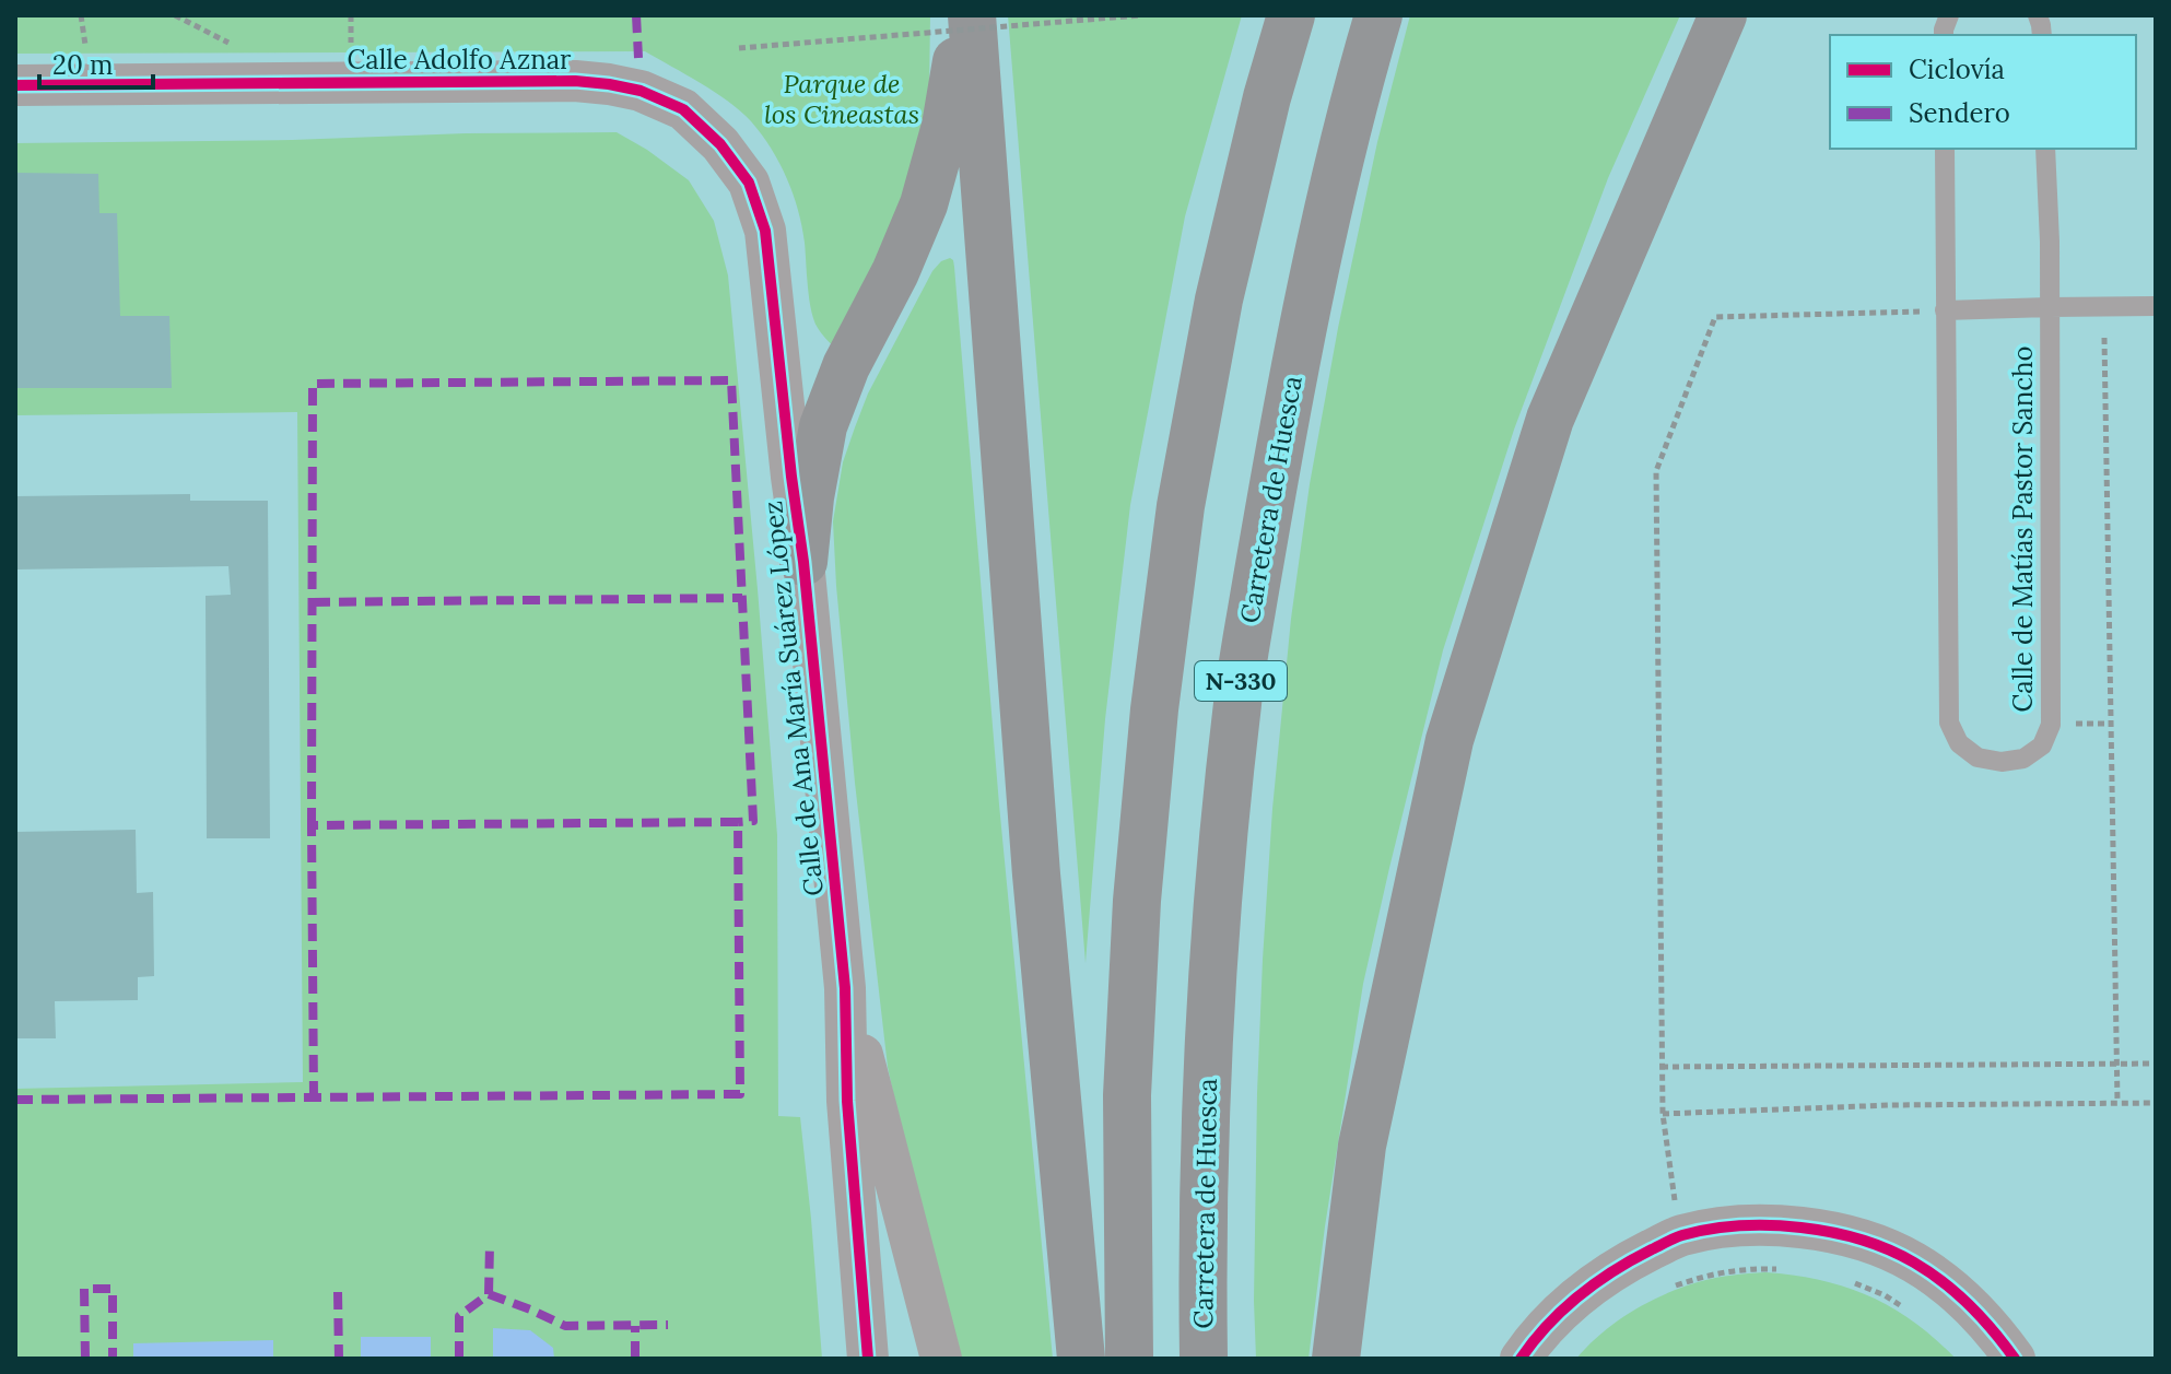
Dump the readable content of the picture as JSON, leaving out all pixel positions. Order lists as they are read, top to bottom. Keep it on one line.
{"streets":{"highway":["Carretera de Huesca","N-330"],"street":["Calle Adolfo Aznar","Calle de Ana María Suárez López"],"lane":["Calle de Matías Pastor Sancho"]},"crossings":[["Calle Adolfo Aznar","Calle de Ana María Suárez López"]],"parks":["Parque de los Cineastas"],"legend":["Ciclovía","Sendero"],"scale_bar":"20 m"}
